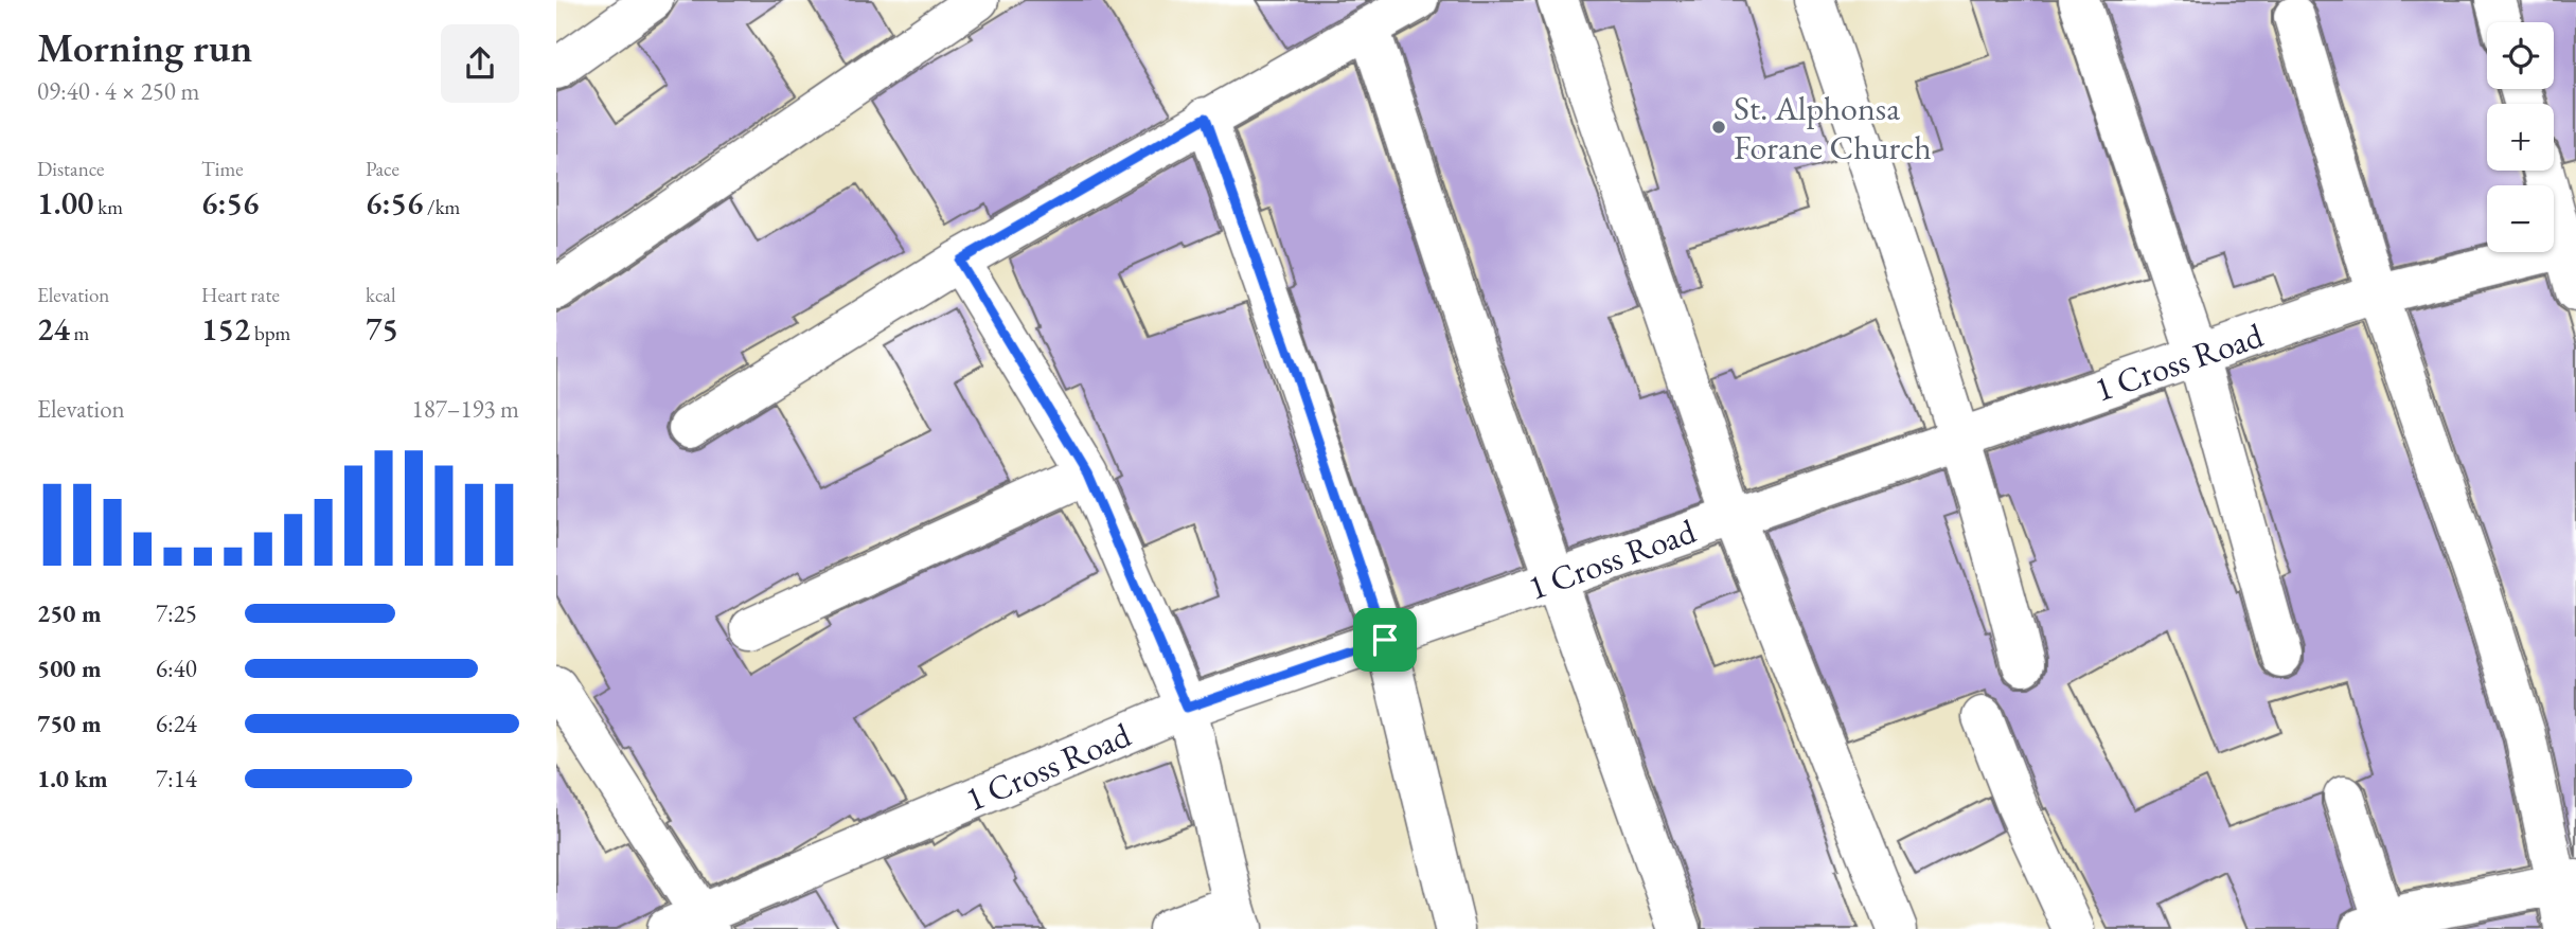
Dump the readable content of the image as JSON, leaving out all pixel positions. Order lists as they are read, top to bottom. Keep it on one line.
{"streets":{"street":["1 Cross Road"]},"places":["St. Alphonsa Forane Church"],"page":{"heading":["Morning run","09:40 · 4 × 250 m"],"map_buttons":["+","−"],"stats":[["Distance","1.00 km"],["Time","6:56"],["Pace","6:56 /km"],["Elevation","24 m"],["Heart rate","152 bpm"],["kcal","75"]],"chart":["Elevation","187–193 m"],"list":[{"name":"250 m","note":"7:25"},{"name":"500 m","note":"6:40"},{"name":"750 m","note":"6:24"},{"name":"1.0 km","note":"7:14"}]}}
